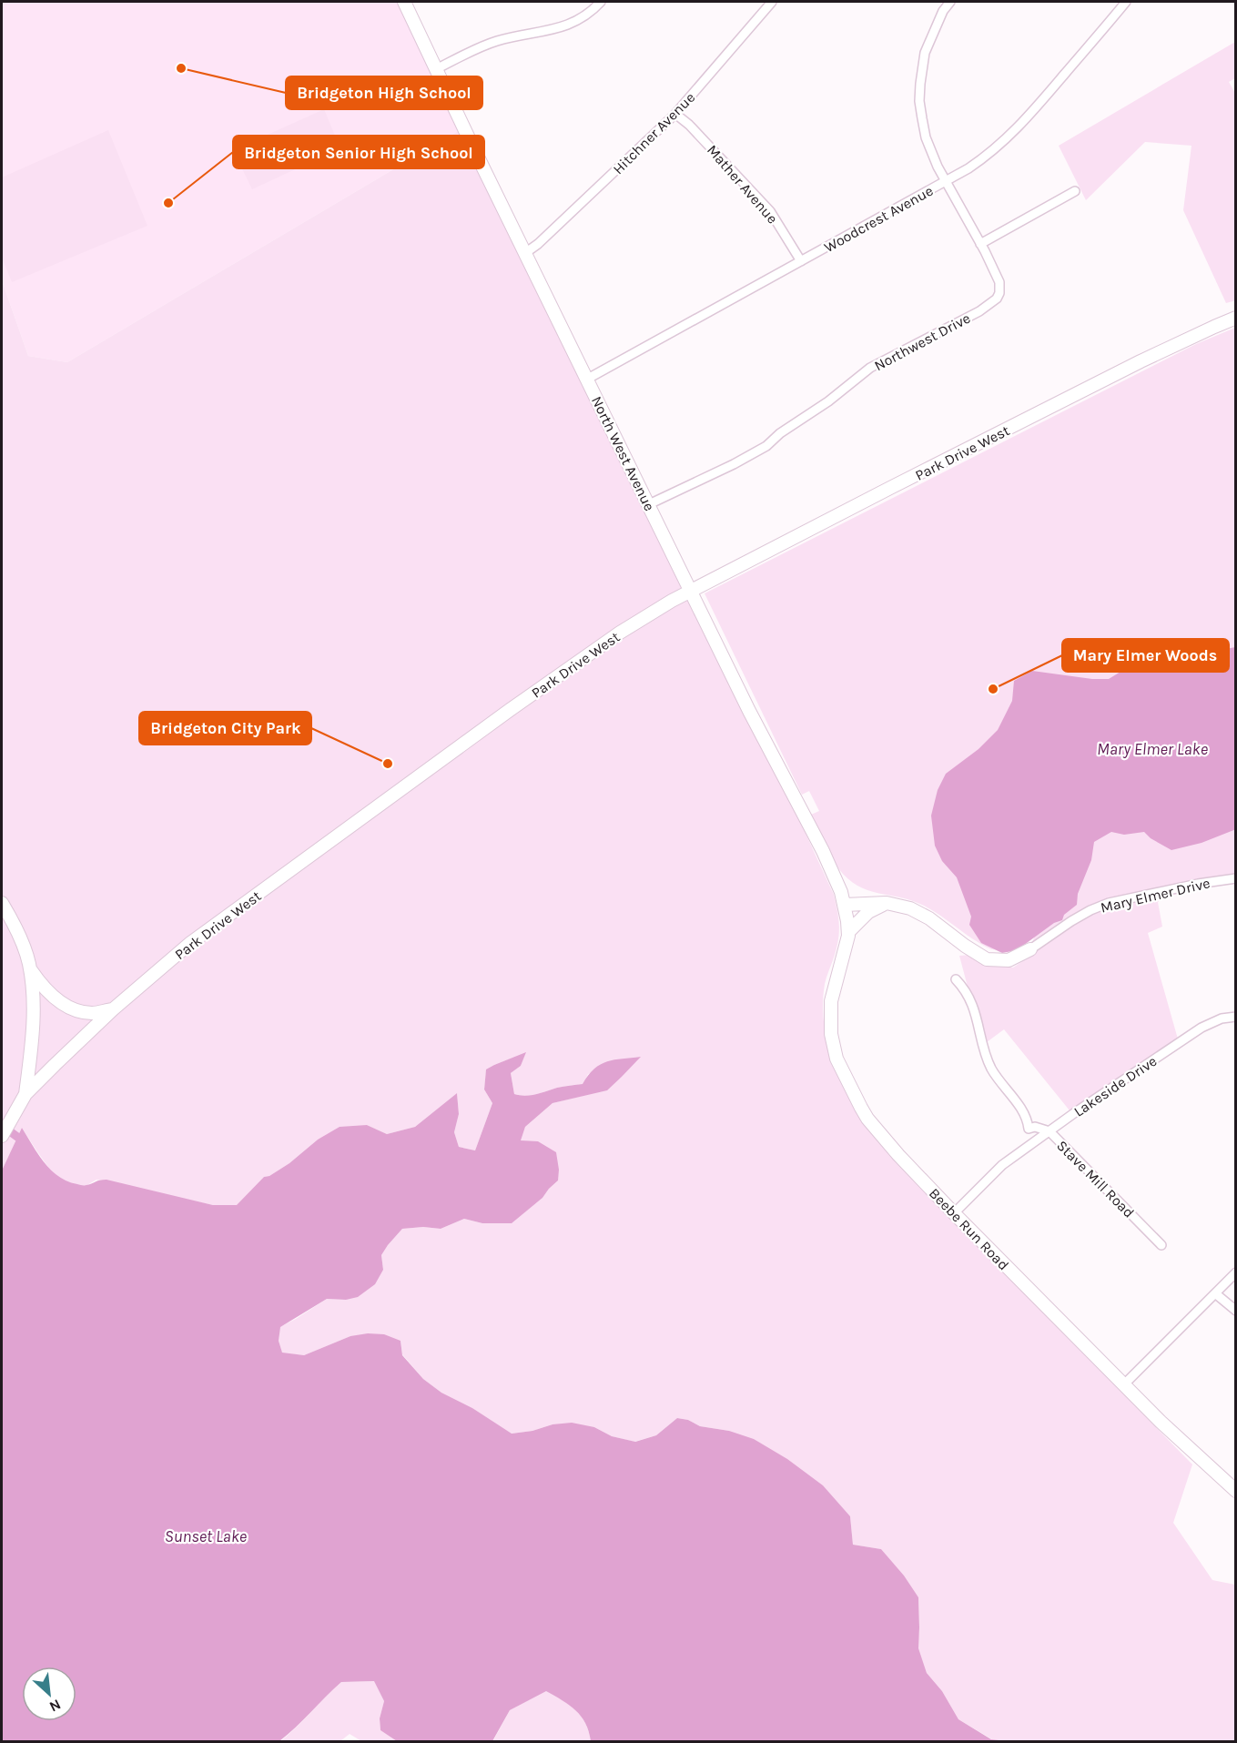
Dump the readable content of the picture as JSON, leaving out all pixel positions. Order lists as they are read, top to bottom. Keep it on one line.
{"streets":{"street":["Hitchner Avenue","Mather Avenue","Woodcrest Avenue","Northwest Drive","Park Drive West","North West Avenue","Mary Elmer Drive","Lakeside Drive","Stave Mill Road","Beebe Run Road"]},"crossings":[["Hitchner Avenue","Mather Avenue"],["Hitchner Avenue","North West Avenue"],["Mather Avenue","Woodcrest Avenue"],["Woodcrest Avenue","North West Avenue"],["Northwest Drive","North West Avenue"],["Park Drive West","North West Avenue"],["North West Avenue","Mary Elmer Drive"],["North West Avenue","Beebe Run Road"],["Mary Elmer Drive","Beebe Run Road"],["Lakeside Drive","Stave Mill Road"],["Lakeside Drive","Beebe Run Road"]],"water":["Mary Elmer Lake","Sunset Lake"],"places":["Bridgeton High School","Bridgeton Senior High School","Mary Elmer Woods","Bridgeton City Park"],"north":"bottom right"}
